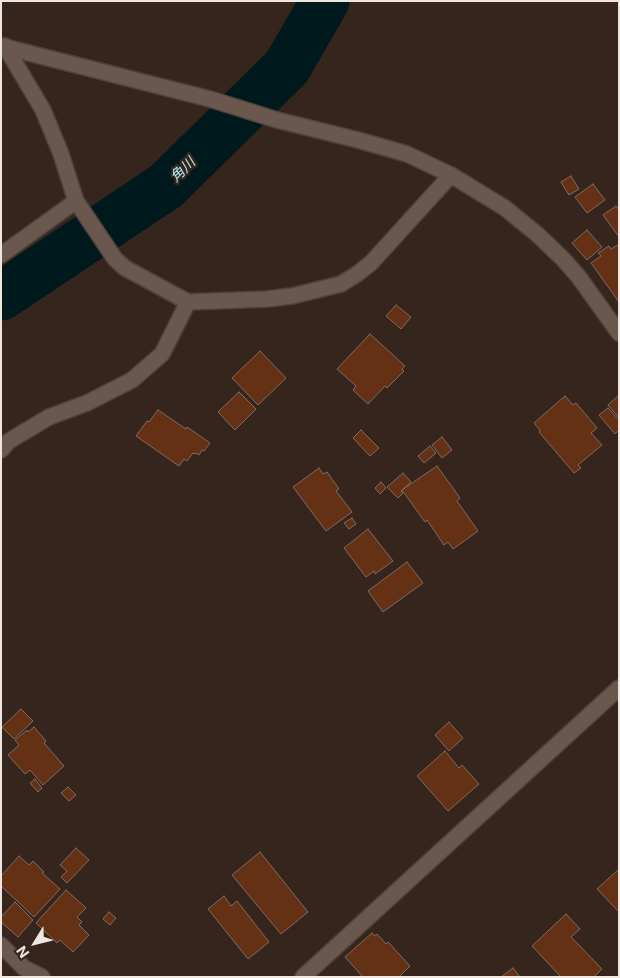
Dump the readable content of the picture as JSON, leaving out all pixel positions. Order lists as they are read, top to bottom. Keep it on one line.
{"water":["角川"],"north":"bottom left"}
